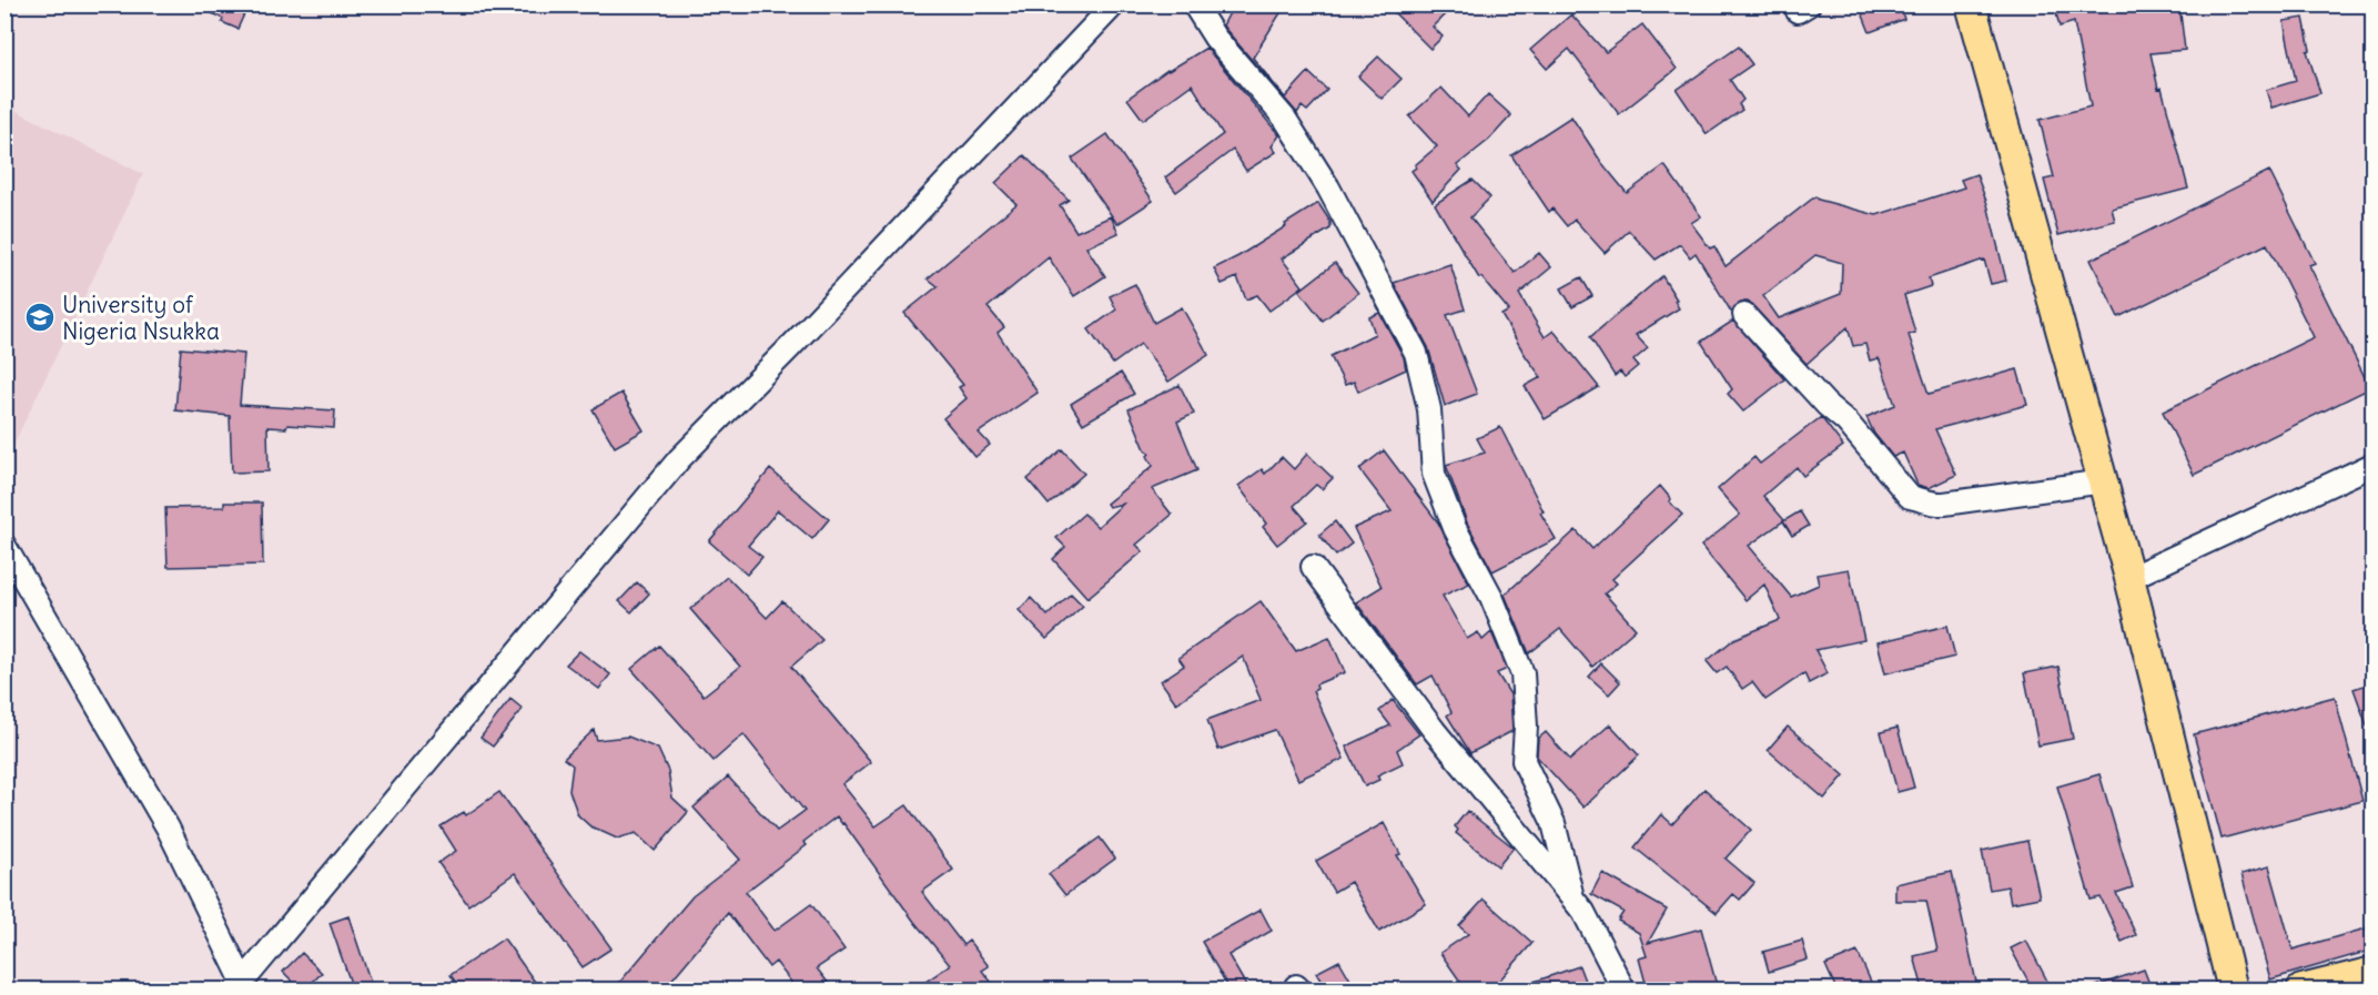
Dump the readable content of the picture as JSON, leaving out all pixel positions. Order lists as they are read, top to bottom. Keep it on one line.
{"places":{"school or university":["University of Nigeria Nsukka"]}}
